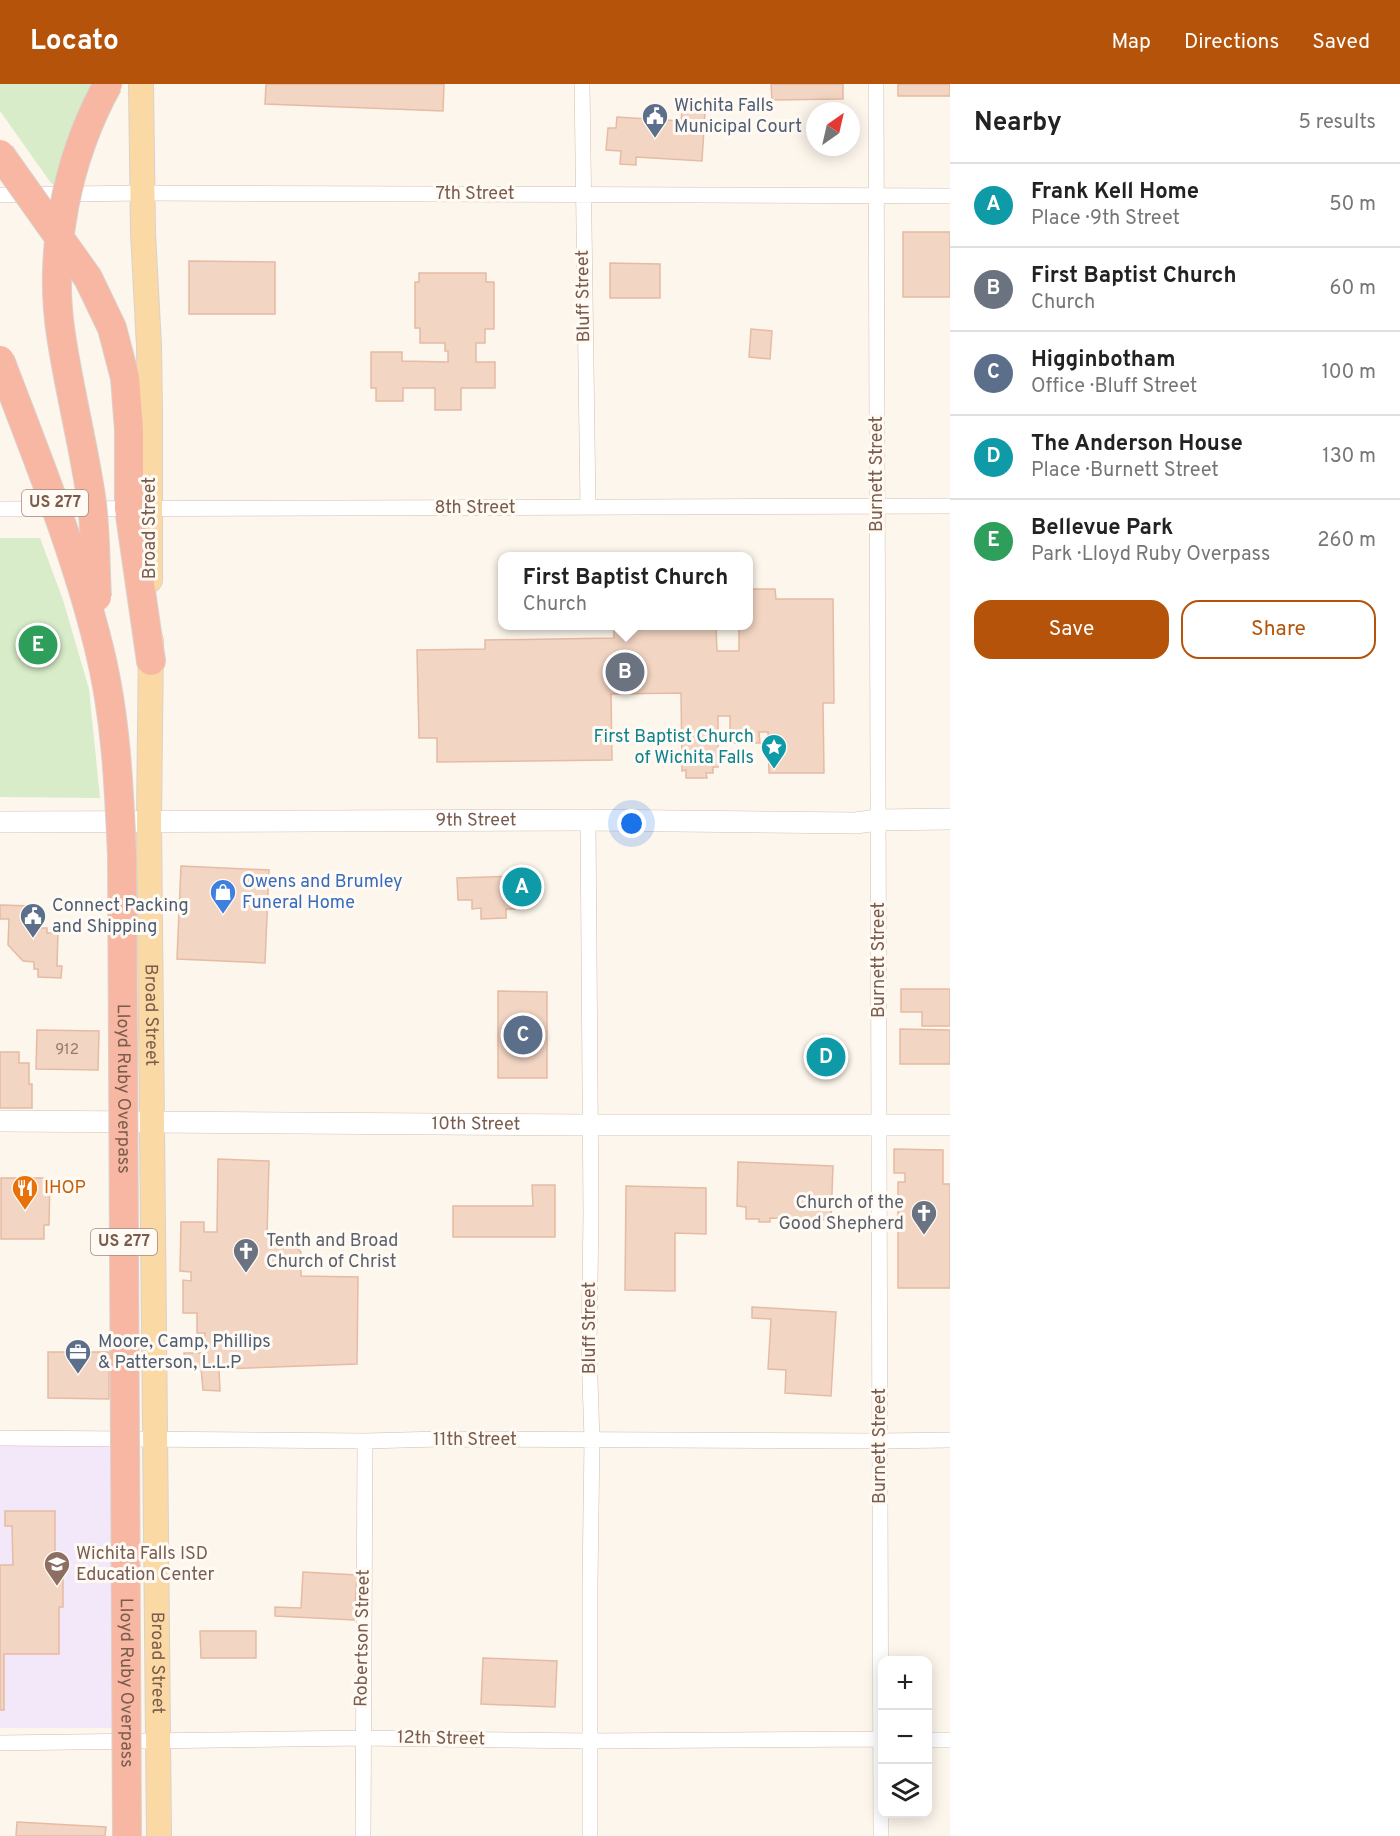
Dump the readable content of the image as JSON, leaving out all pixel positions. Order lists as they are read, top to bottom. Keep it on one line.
{"streets":{"highway":["US 277","Lloyd Ruby Overpass"],"main road":["Broad Street"],"street":["7th Street","Bluff Street","Burnett Street","8th Street","9th Street","10th Street","11th Street","Robertson Street","12th Street"]},"crossings":[["7th Street","Bluff Street"],["7th Street","Burnett Street"],["7th Street","Broad Street"],["Bluff Street","8th Street"],["Bluff Street","9th Street"],["Bluff Street","10th Street"],["Bluff Street","11th Street"],["Bluff Street","12th Street"],["Burnett Street","8th Street"],["Burnett Street","9th Street"],["Burnett Street","10th Street"],["Burnett Street","11th Street"],["8th Street","Broad Street"],["Broad Street","9th Street"],["Broad Street","10th Street"],["Broad Street","11th Street"],["Broad Street","12th Street"],["11th Street","Robertson Street"],["Robertson Street","12th Street"]],"places":{"public building":["Wichita Falls Municipal Court","Connect Packing and Shipping"],"place":["First Baptist Church of Wichita Falls"],"shop":["Owens and Brumley Funeral Home"],"restaurant":["IHOP"],"church":["Church of the Good Shepherd","Tenth and Broad Church of Christ"],"office":["Moore, Camp, Phillips & Patterson, L.L.P"],"school or university":["Wichita Falls ISD Education Center"]},"house_numbers":["912"],"north":"top right","page":{"header":"Locato","nav":["Map","Directions","Saved"],"heading":["Nearby","5 results"],"list":[{"mark":"A","name":"Frank Kell Home","note":"Place · 9th Street","value":"50 m"},{"mark":"B","name":"First Baptist Church","note":"Church","value":"60 m"},{"mark":"C","name":"Higginbotham","note":"Office · Bluff Street","value":"100 m"},{"mark":"D","name":"The Anderson House","note":"Place · Burnett Street","value":"130 m"},{"mark":"E","name":"Bellevue Park","note":"Park · Lloyd Ruby Overpass","value":"260 m"}],"popup":["First Baptist Church","Church"],"buttons":["Save","Share"],"pins":["E","B","A","C","D"],"map_buttons":["+","−"]}}
